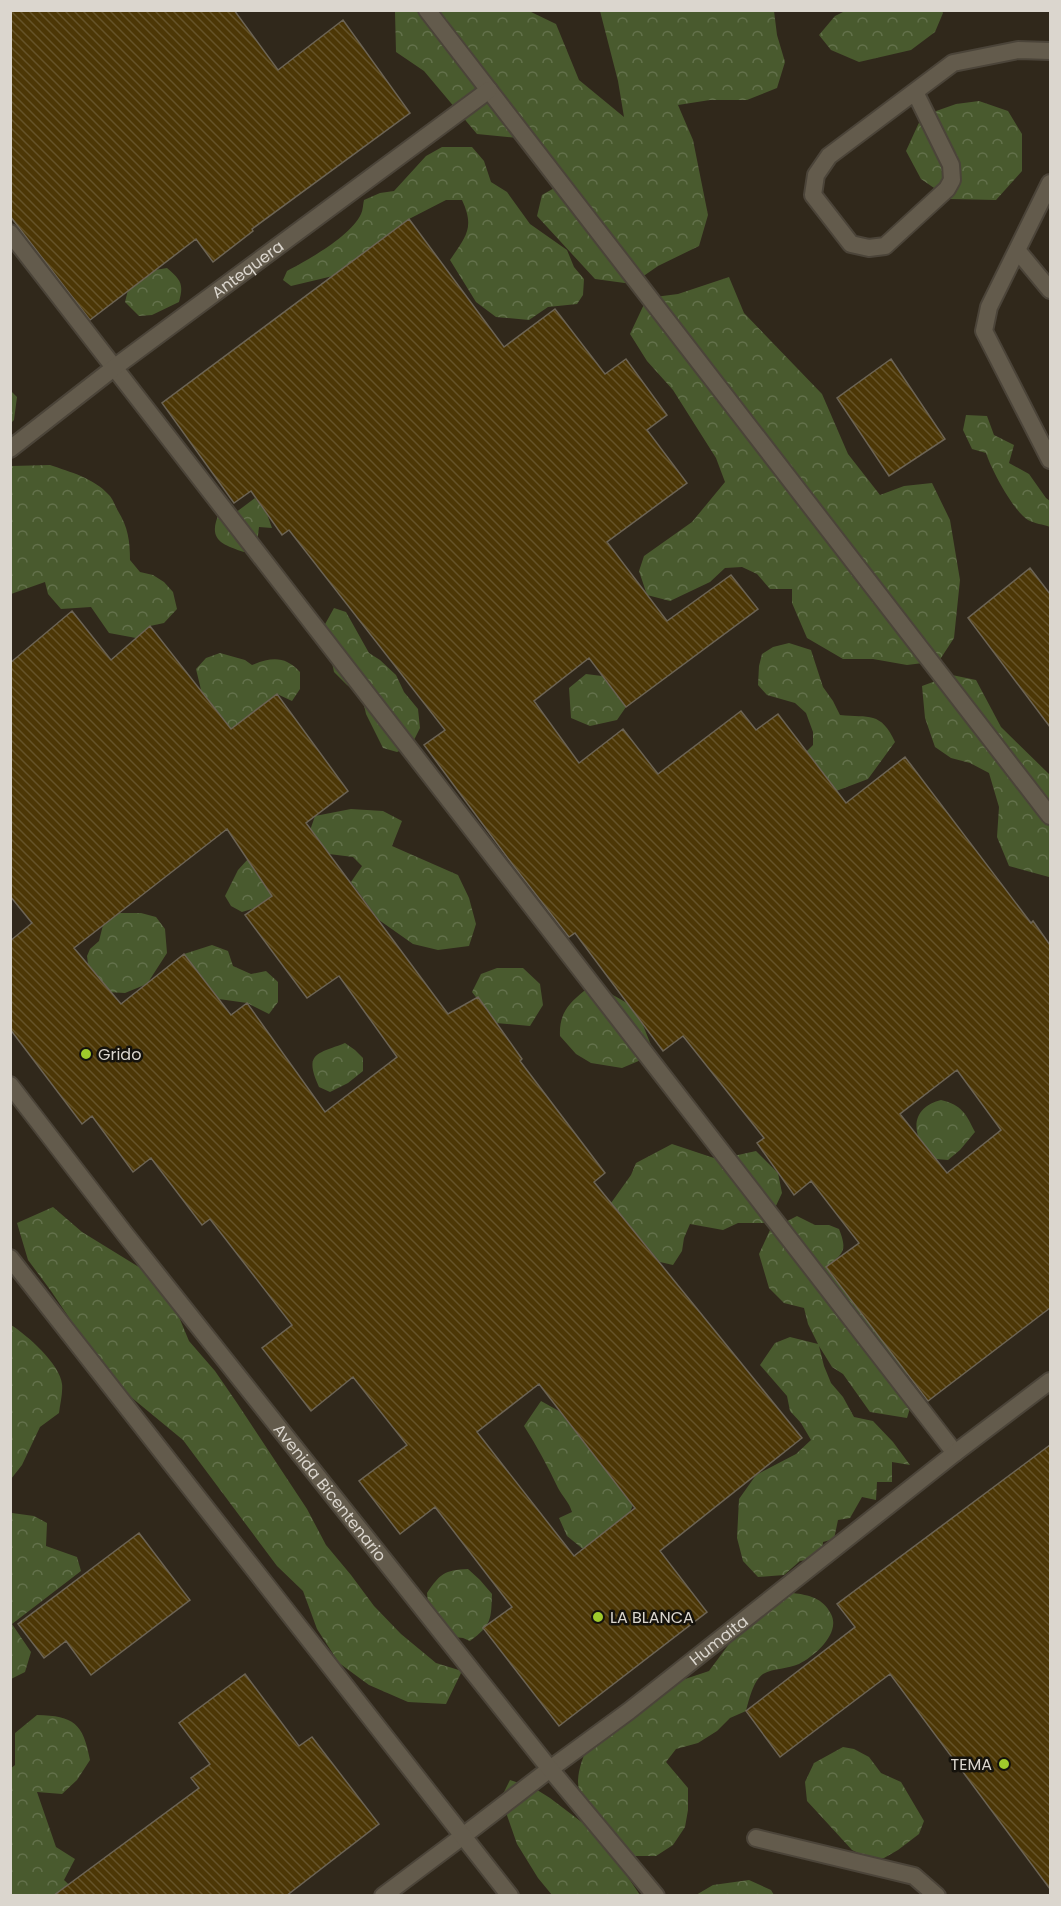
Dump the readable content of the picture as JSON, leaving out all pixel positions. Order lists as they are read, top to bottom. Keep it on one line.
{"streets":{"street":["Antequera","Avenida Bicentenario","Humaita"]},"crossings":[["Avenida Bicentenario","Humaita"]],"places":["Grido","LA BLANCA","TEMA"]}
